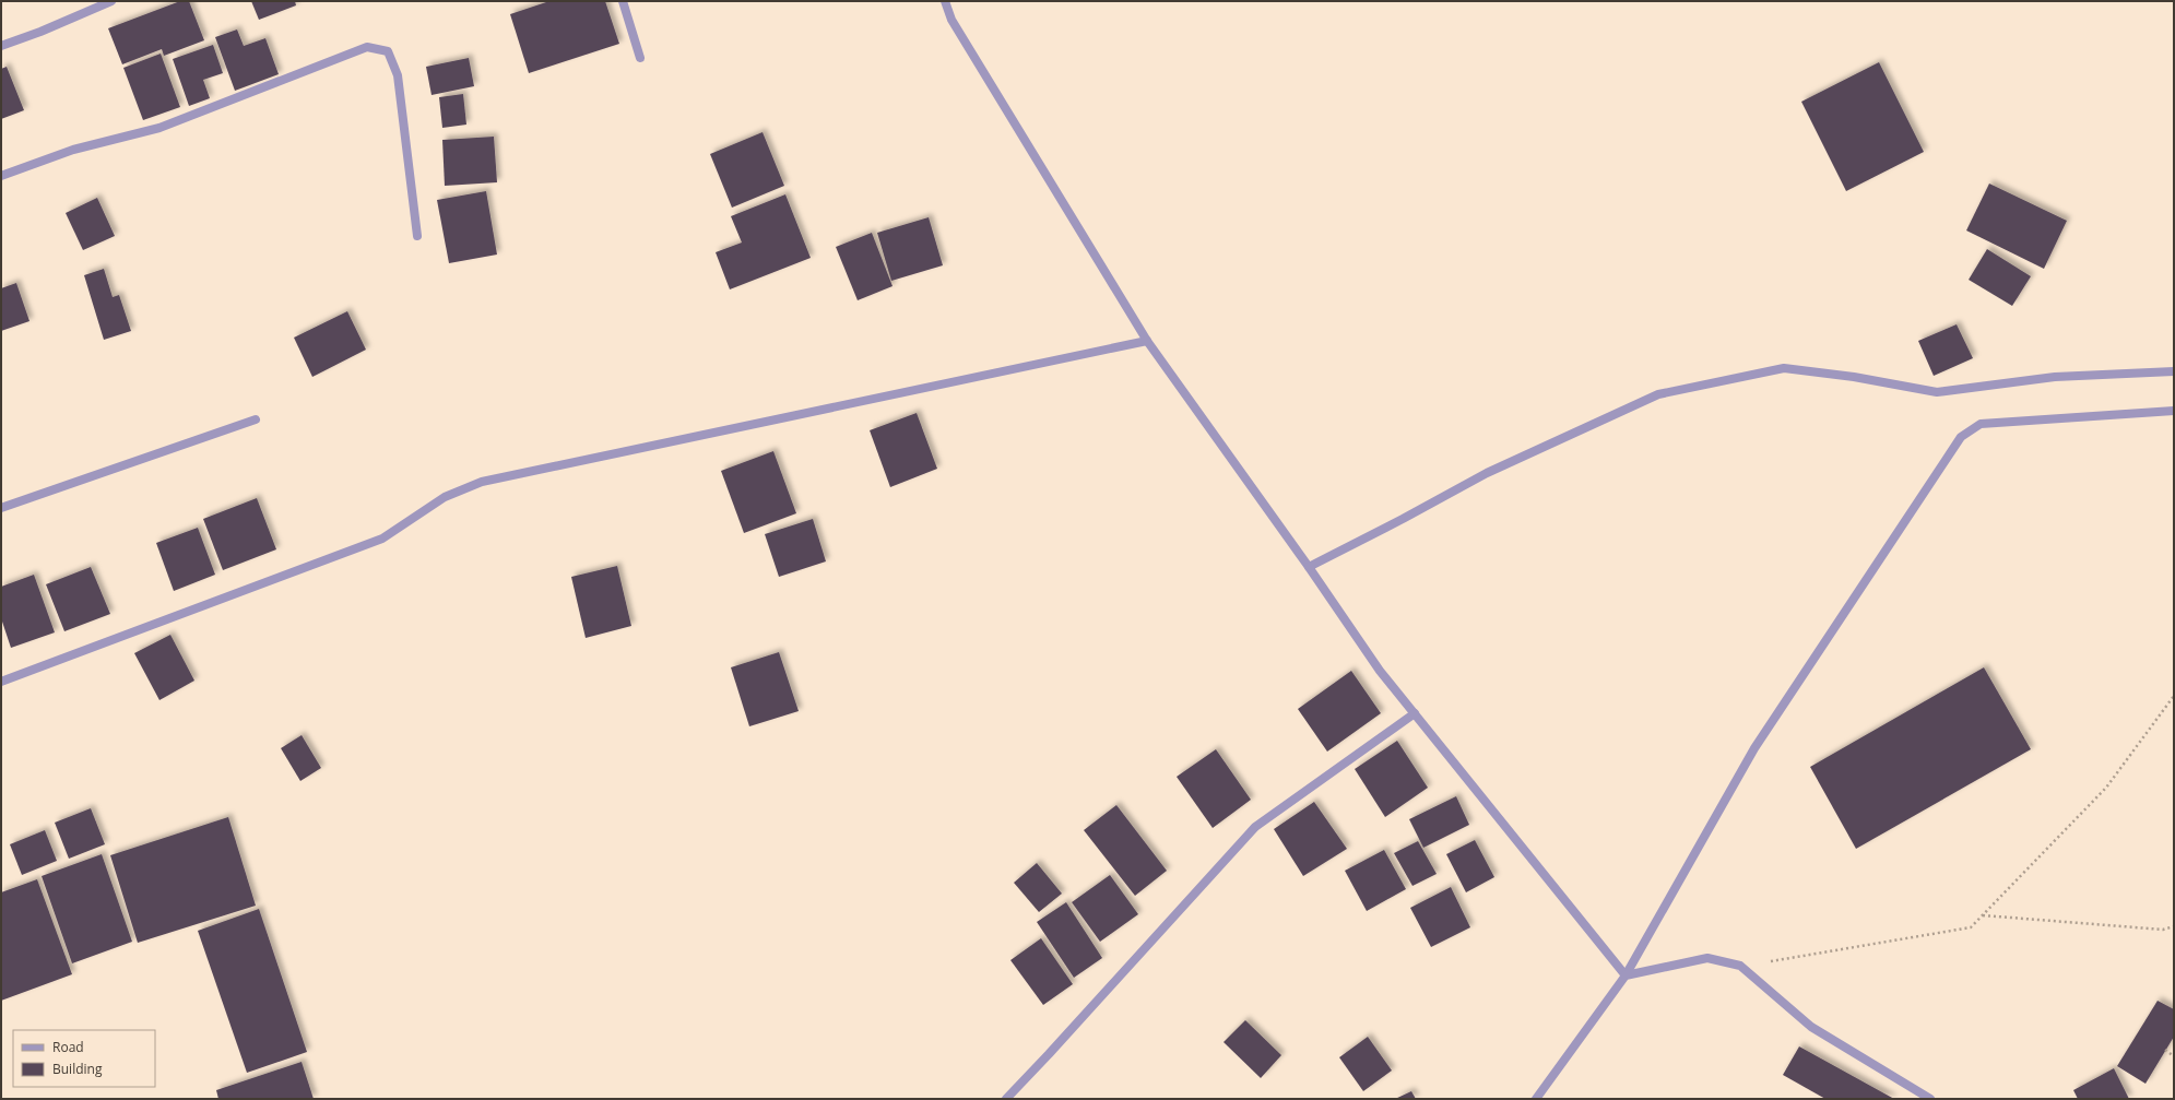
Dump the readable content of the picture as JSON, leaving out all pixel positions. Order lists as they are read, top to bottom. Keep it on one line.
{"legend":["Road","Building"]}
